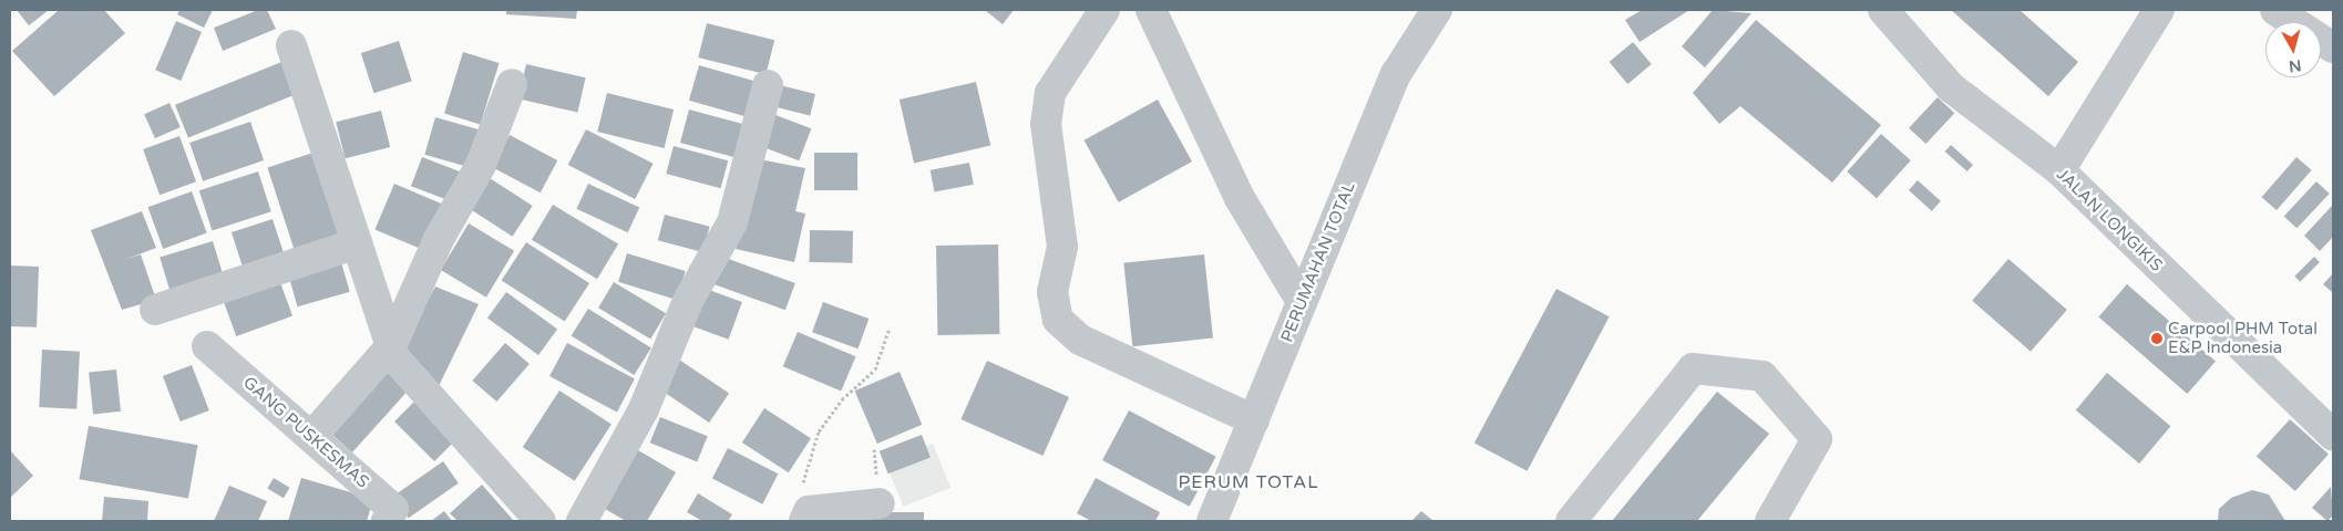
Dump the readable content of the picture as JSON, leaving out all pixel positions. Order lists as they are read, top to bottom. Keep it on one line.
{"streets":{"street":["JALAN LONGIKIS","PERUMAHAN TOTAL","GANG PUSKESMAS"]},"districts":["PERUM TOTAL"],"places":["Carpool PHM Total E&P Indonesia"],"north":"bottom"}
